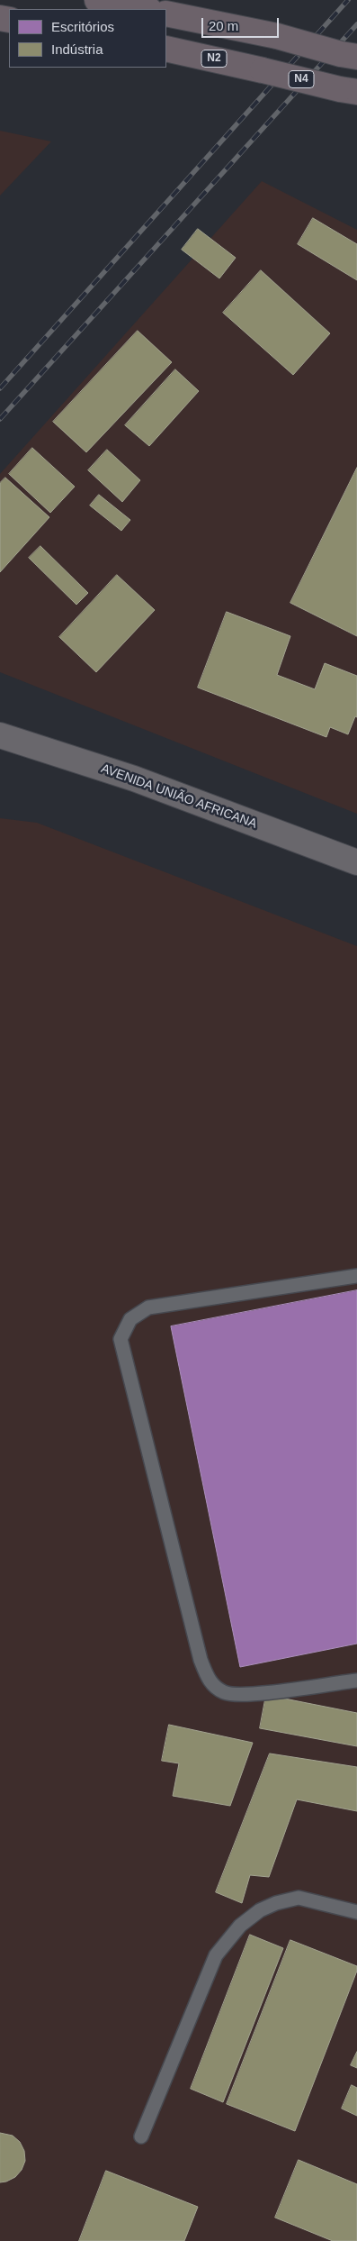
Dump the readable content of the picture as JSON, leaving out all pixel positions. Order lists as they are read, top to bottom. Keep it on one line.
{"streets":{"highway":["N2","N4"],"main road":["AVENIDA UNIÃO AFRICANA"]},"crossings":[["N2","N4"]],"legend":["Escritórios","Indústria"],"scale_bar":"20 m"}
